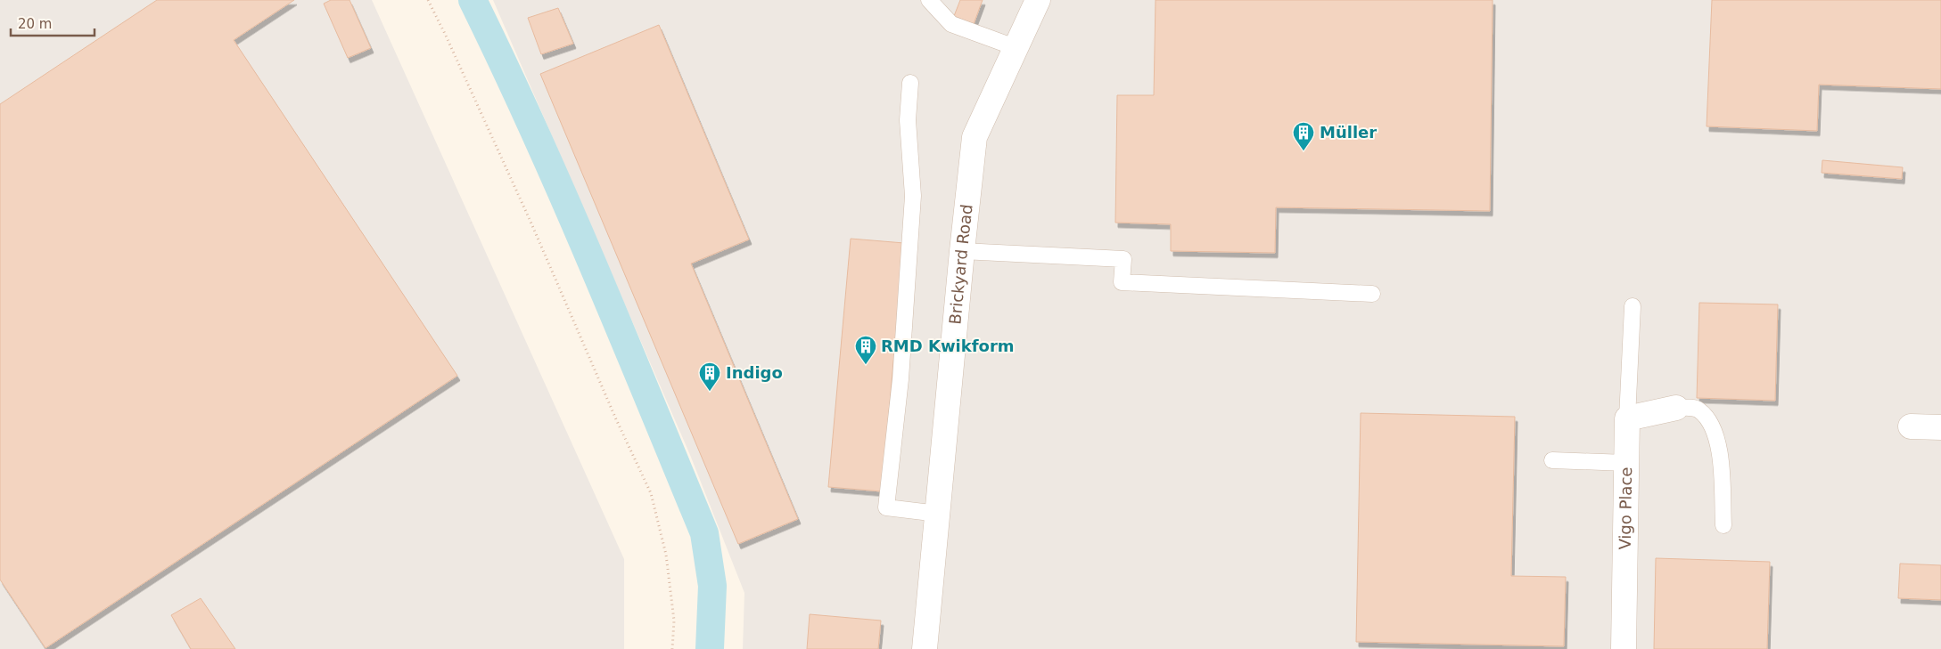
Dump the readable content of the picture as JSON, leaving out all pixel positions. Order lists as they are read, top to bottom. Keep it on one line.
{"streets":{"street":["Brickyard Road","Vigo Place"]},"places":{"building":["Müller","RMD Kwikform","Indigo"]},"scale_bar":"20 m"}
